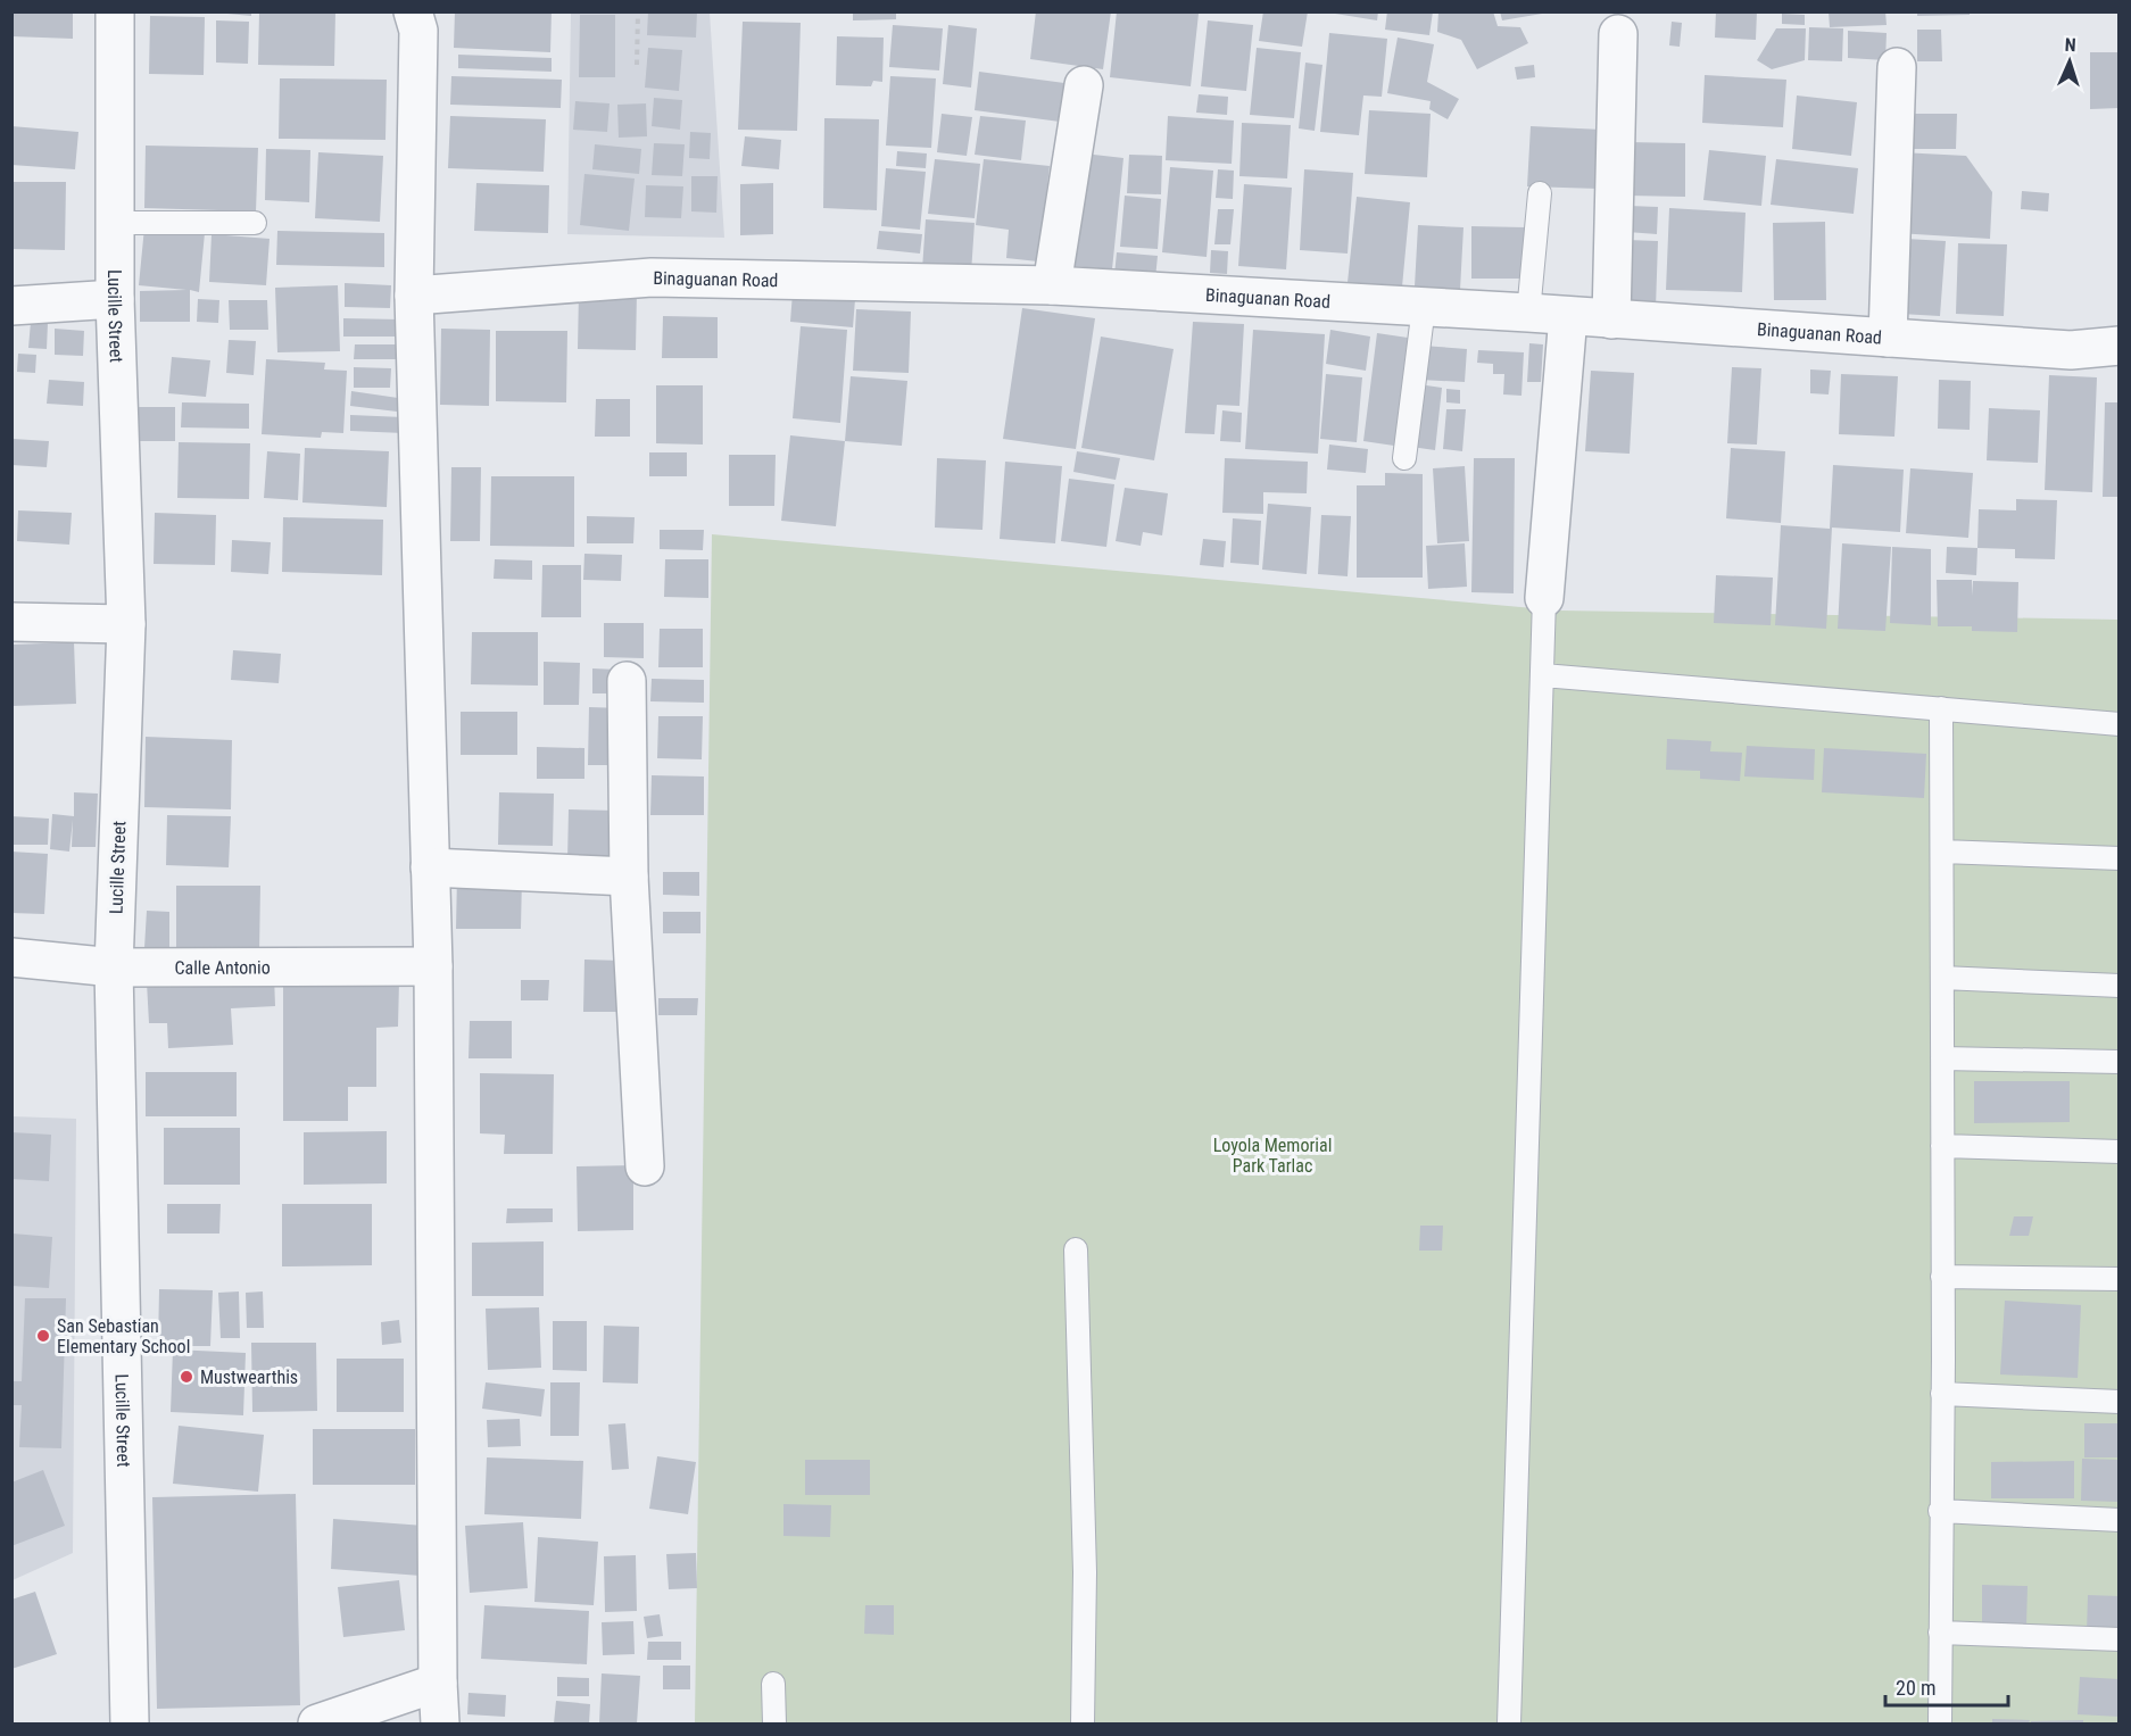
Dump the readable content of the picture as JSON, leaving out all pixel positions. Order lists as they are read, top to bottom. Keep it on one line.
{"streets":{"street":["Binaguanan Road","Lucille Street","Calle Antonio"]},"crossings":[["Lucille Street","Calle Antonio"]],"parks":["Loyola Memorial Park Tarlac"],"places":["San Sebastian Elementary School","Mustwearthis"],"scale_bar":"20 m","north":"top"}
